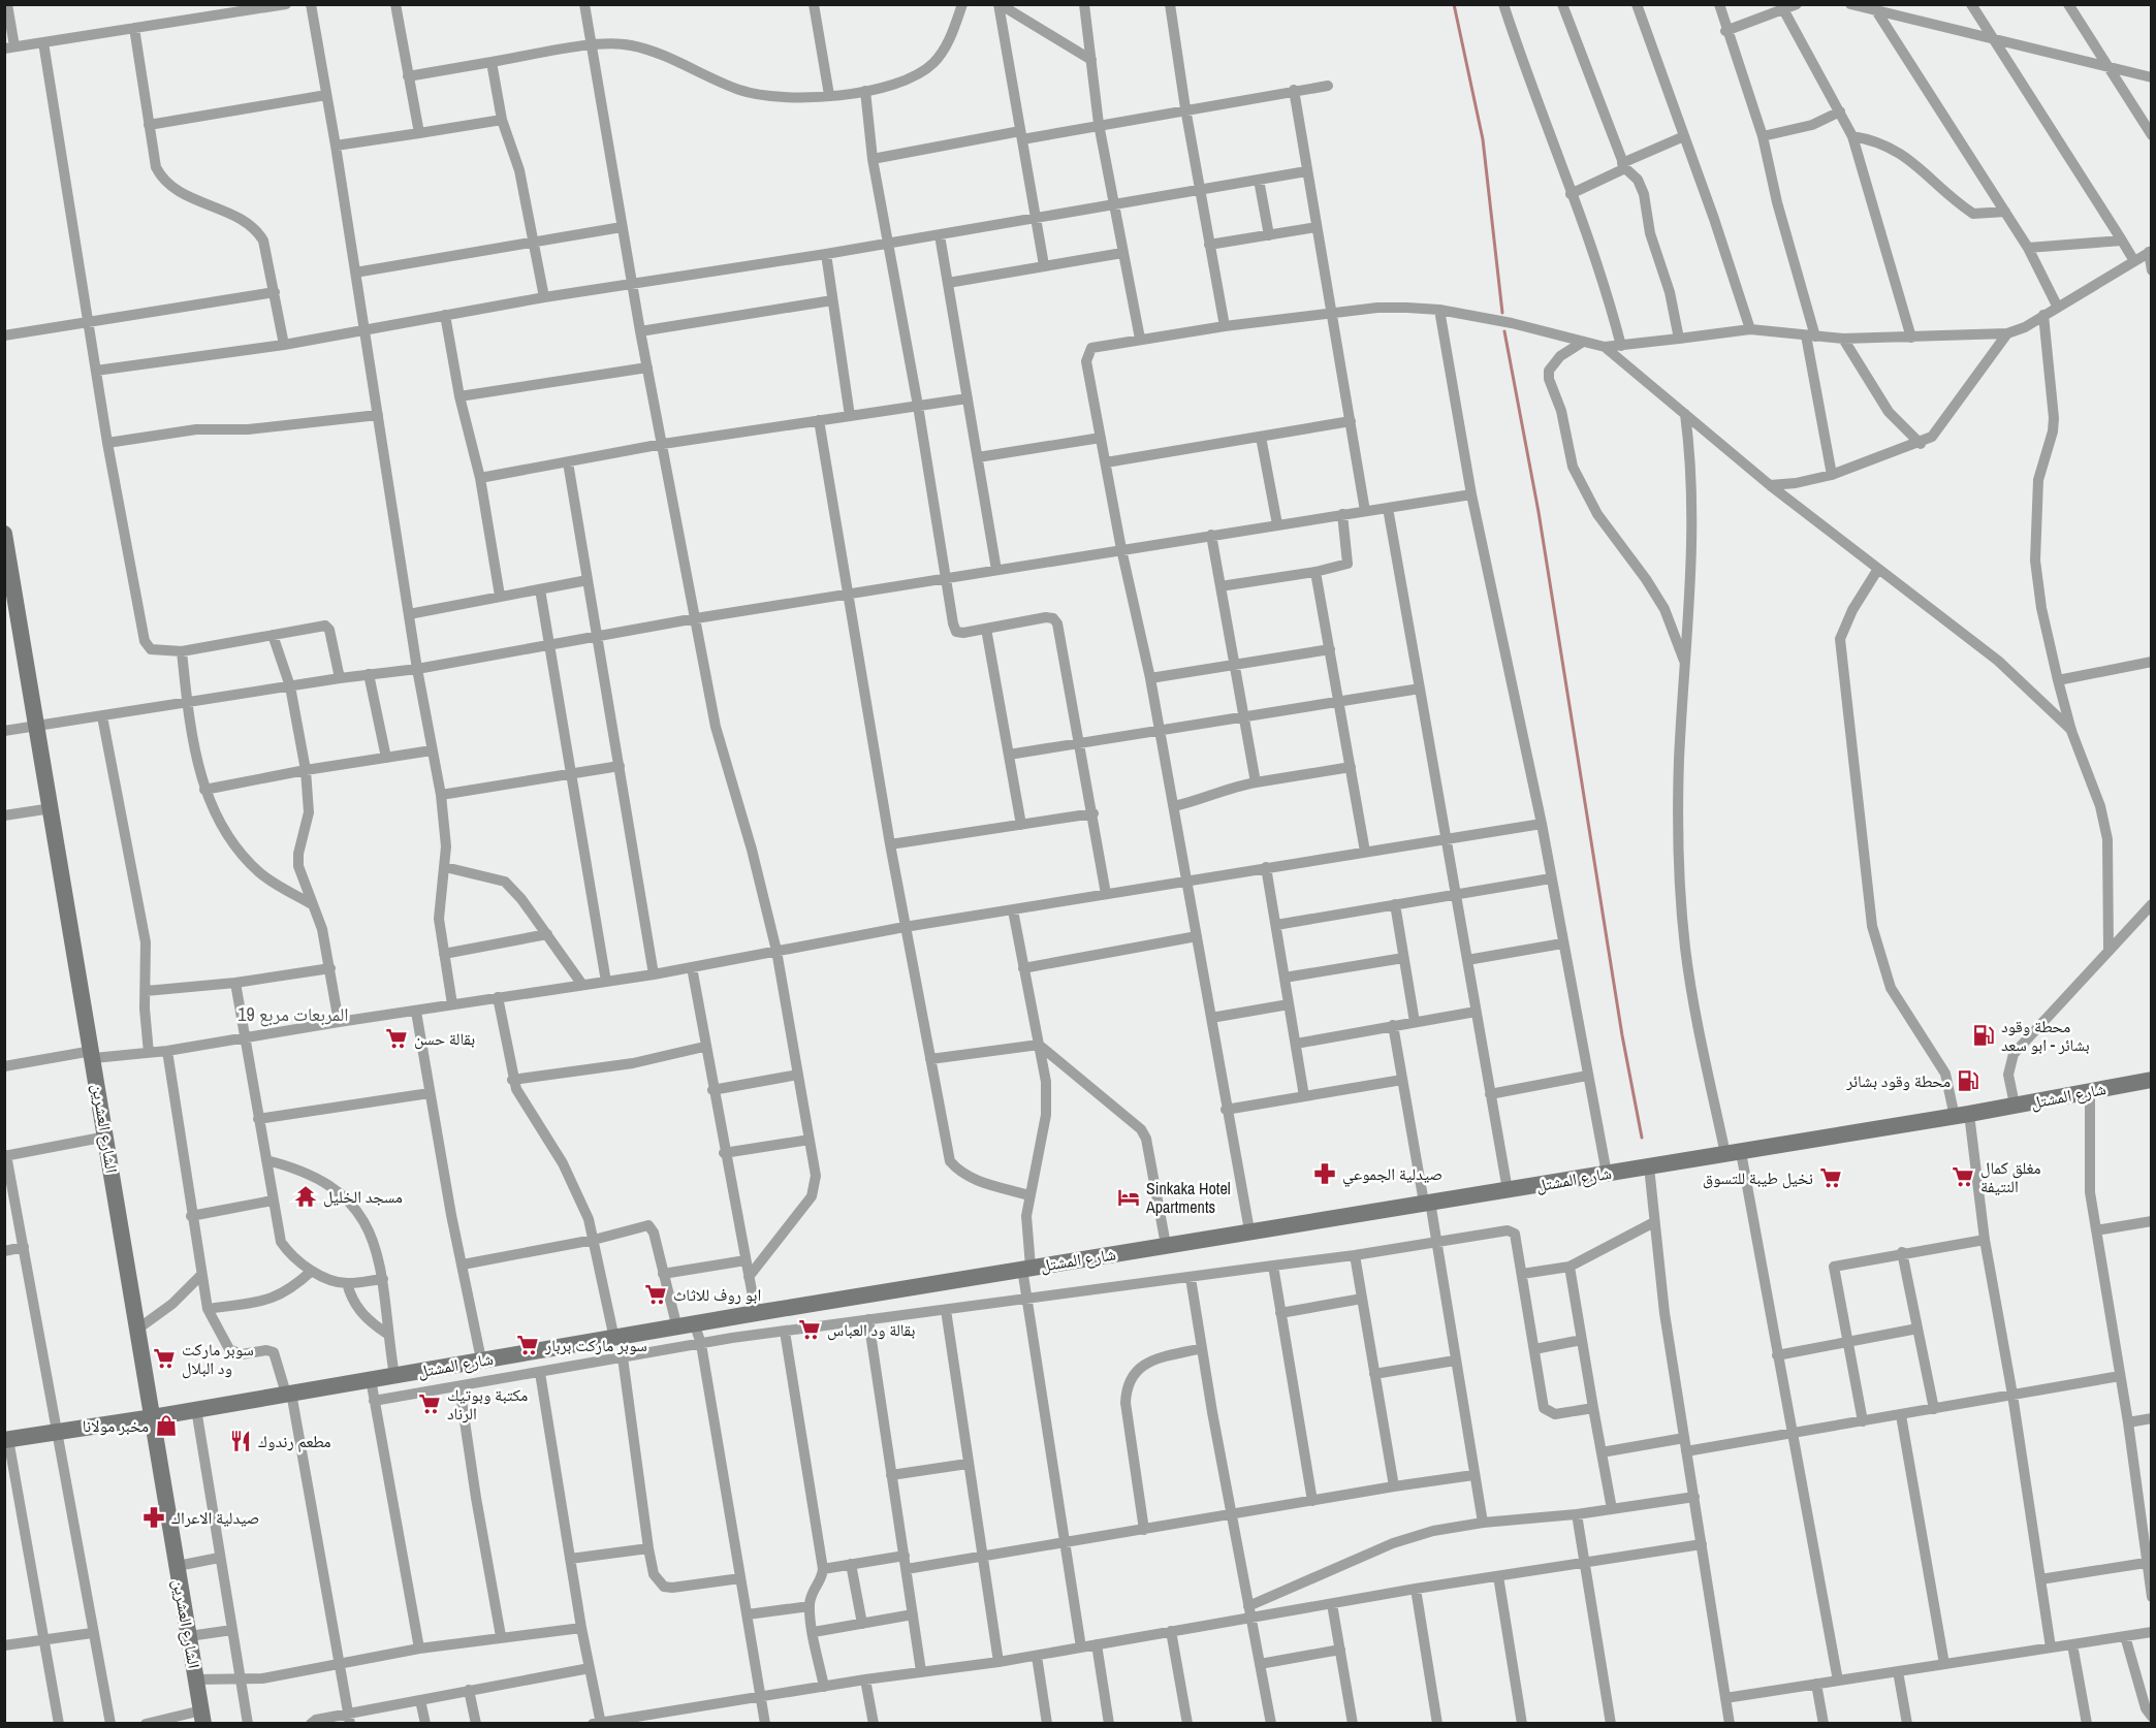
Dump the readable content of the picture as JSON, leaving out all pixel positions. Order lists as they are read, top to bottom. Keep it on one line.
{"streets":{"street":["شارع المشتل","الشارع العشرين"]},"crossings":[["شارع المشتل","الشارع العشرين"]],"districts":["المربعات مربع 19"],"places":{"fuel station":["محطة وقود بشائر - ابو سعد","محطة وقود بشائر"],"supermarket":["بقالة حسن","مغلق كمال النتيفة","نخيل طيبة للتسوق","ابو روف للاثاث","بقالة ود العباس","سوبر ماركت بربار","سوبر ماركت ود البلال","مكتبة وبوتيك الرناد"],"pharmacy":["صيدلية الجموعي","صيدلية الاعراك"],"temple":["مسجد الخليل"],"hotel":["Sinkaka Hotel Apartments"],"shop":["مخبر مولانا"],"restaurant":["مطعم رندوك"]}}
